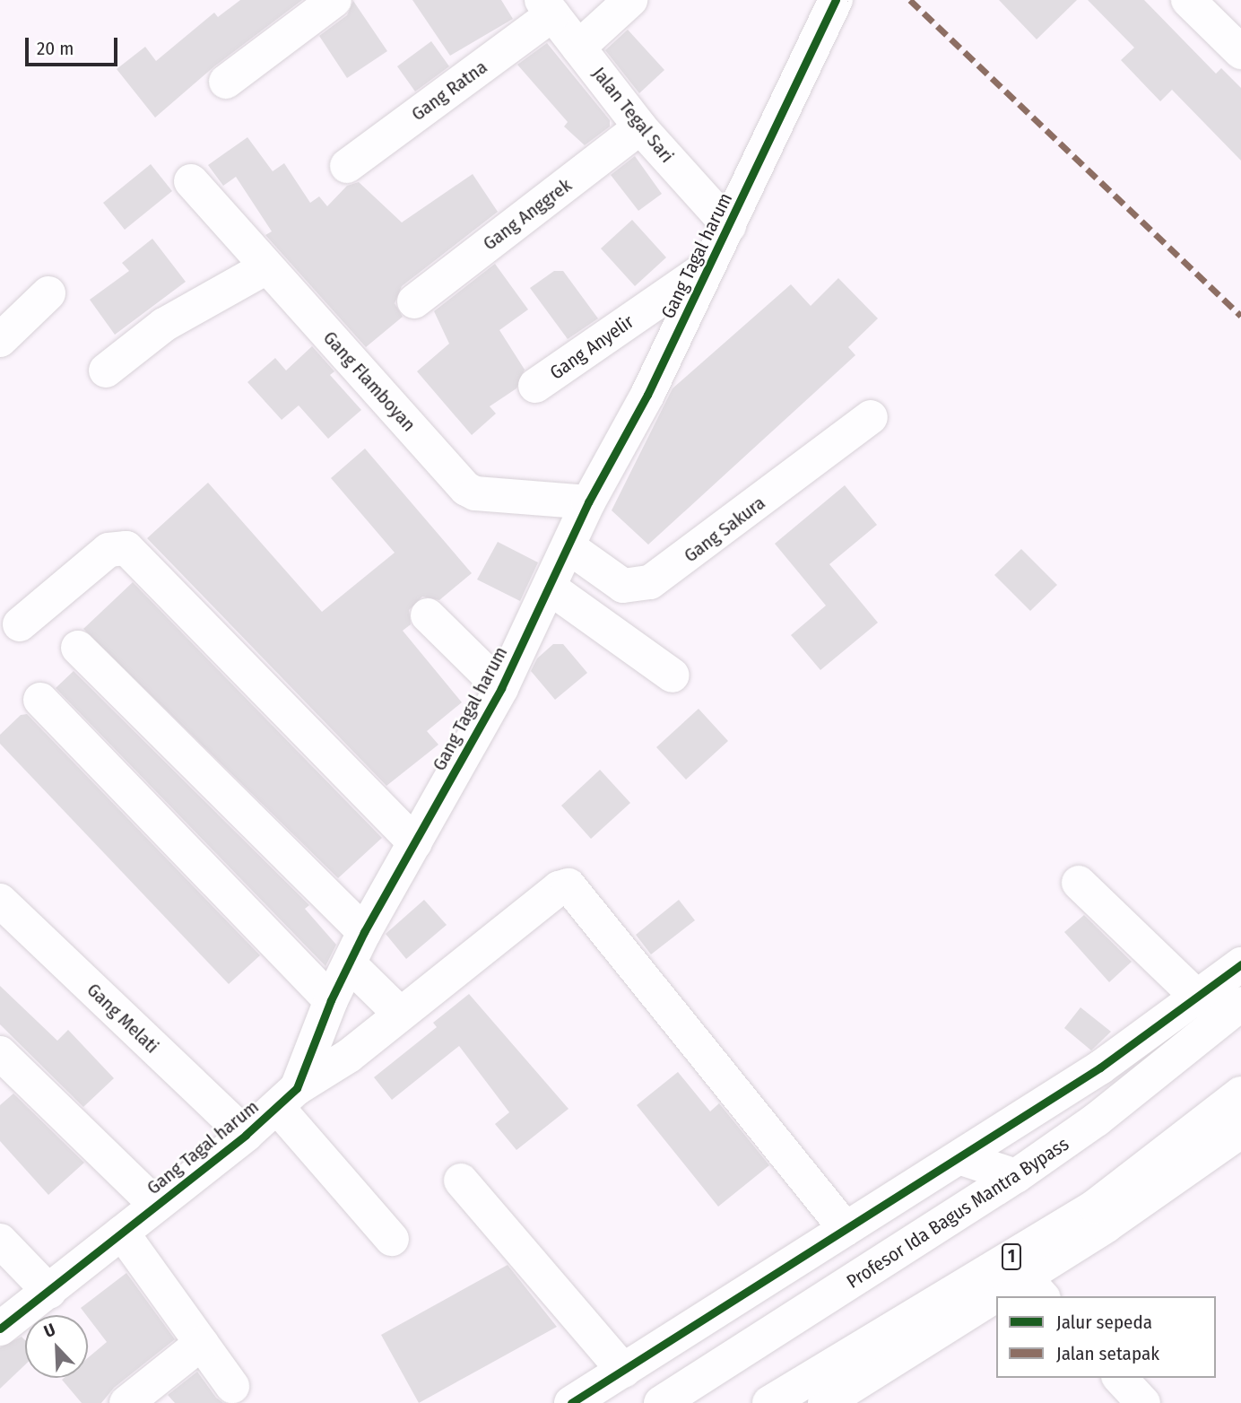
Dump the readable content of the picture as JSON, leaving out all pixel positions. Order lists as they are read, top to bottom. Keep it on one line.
{"streets":{"main road":["Gang Ratna","Jalan Tegal Sari","Gang Anggrek","Gang Tagal harum","Gang Anyelir","Gang Flamboyan","Gang Sakura","Gang Melati","Profesor Ida Bagus Mantra Bypass","1"]},"crossings":[["Gang Ratna","Jalan Tegal Sari"],["Jalan Tegal Sari","Gang Anggrek"],["Jalan Tegal Sari","Gang Tagal harum"],["Gang Tagal harum","Gang Anyelir"],["Gang Tagal harum","Gang Flamboyan"],["Gang Tagal harum","Gang Sakura"],["Gang Tagal harum","Gang Melati"]],"legend":["Jalur sepeda","Jalan setapak"],"scale_bar":"20 m","north":"top left"}
